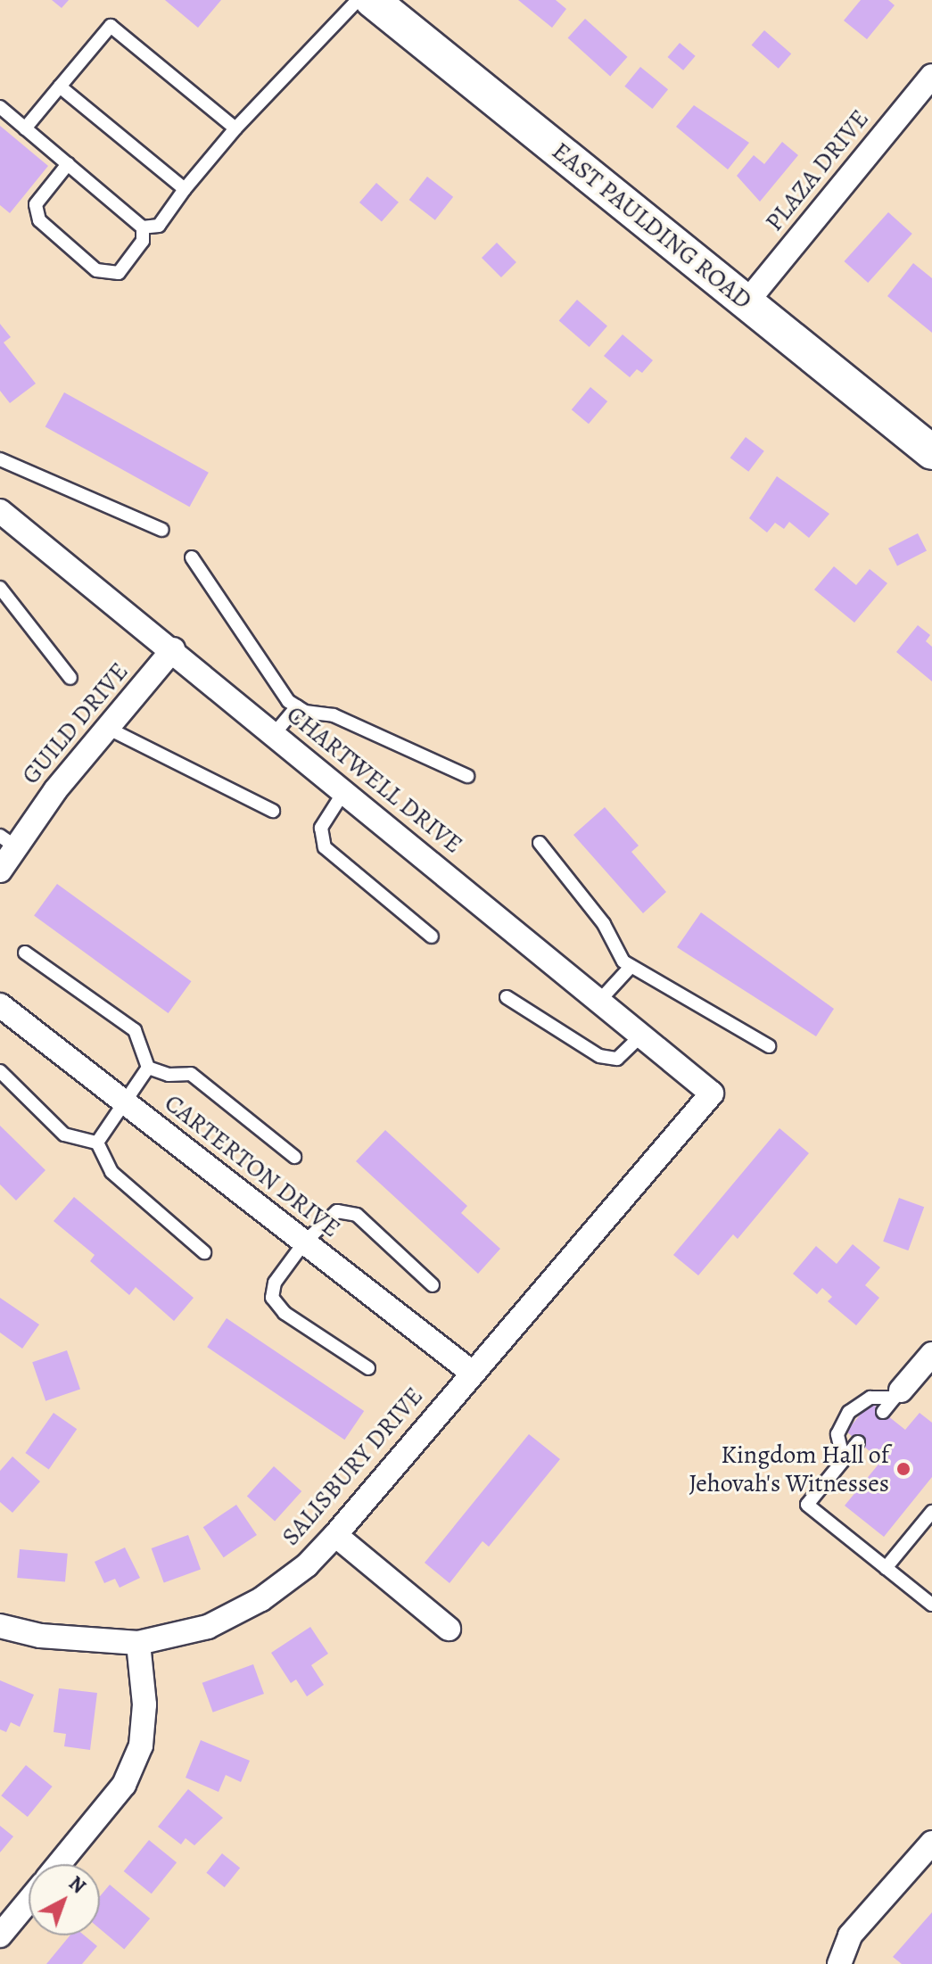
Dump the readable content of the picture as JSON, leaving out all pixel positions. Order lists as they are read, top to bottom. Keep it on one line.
{"streets":{"main road":["EAST PAULDING ROAD"],"street":["PLAZA DRIVE","GUILD DRIVE","CHARTWELL DRIVE","CARTERTON DRIVE","SALISBURY DRIVE"]},"crossings":[["PLAZA DRIVE","EAST PAULDING ROAD"],["GUILD DRIVE","CHARTWELL DRIVE"],["CHARTWELL DRIVE","SALISBURY DRIVE"],["CARTERTON DRIVE","SALISBURY DRIVE"]],"places":["Kingdom Hall of Jehovah's Witnesses"],"north":"top right"}
